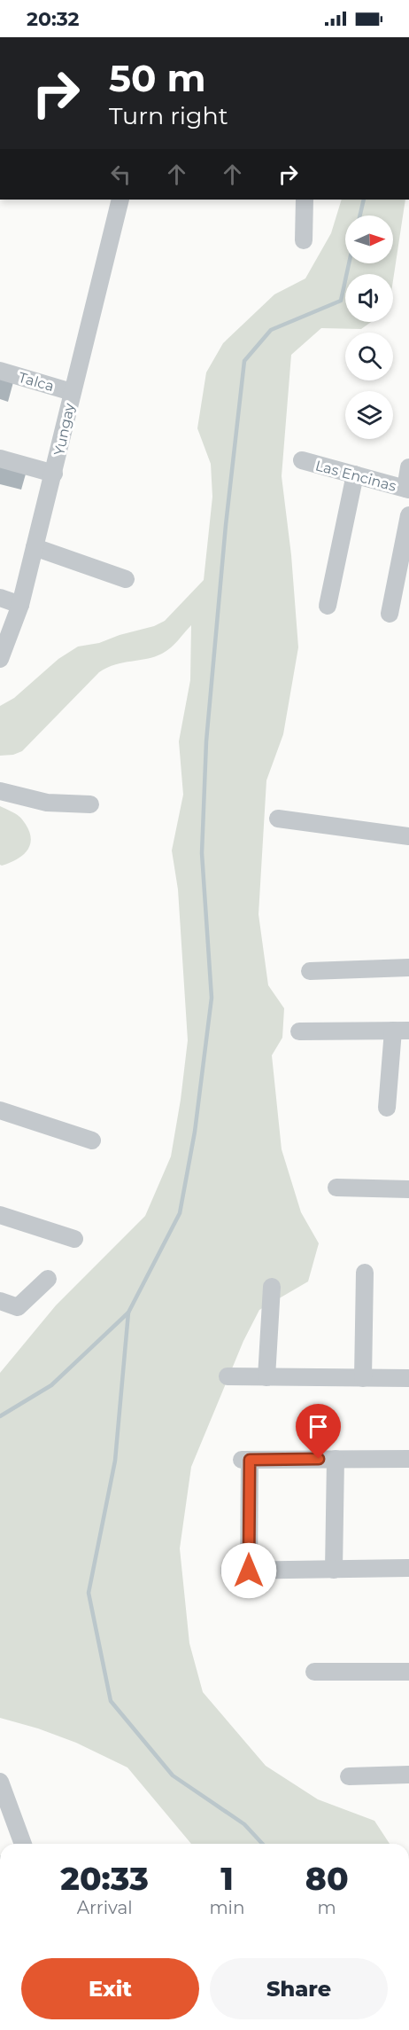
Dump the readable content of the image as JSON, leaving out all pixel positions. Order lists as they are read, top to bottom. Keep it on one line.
{"streets":{"street":["Talca","Yungay","Las Encinas"]},"crossings":[["Talca","Yungay"]],"north":"right","page":{"status":"20:32","turn":["50 m","Turn right"],"eta":["20:33","Arrival","1","min","80","m"],"buttons":["Exit","Share"]}}
